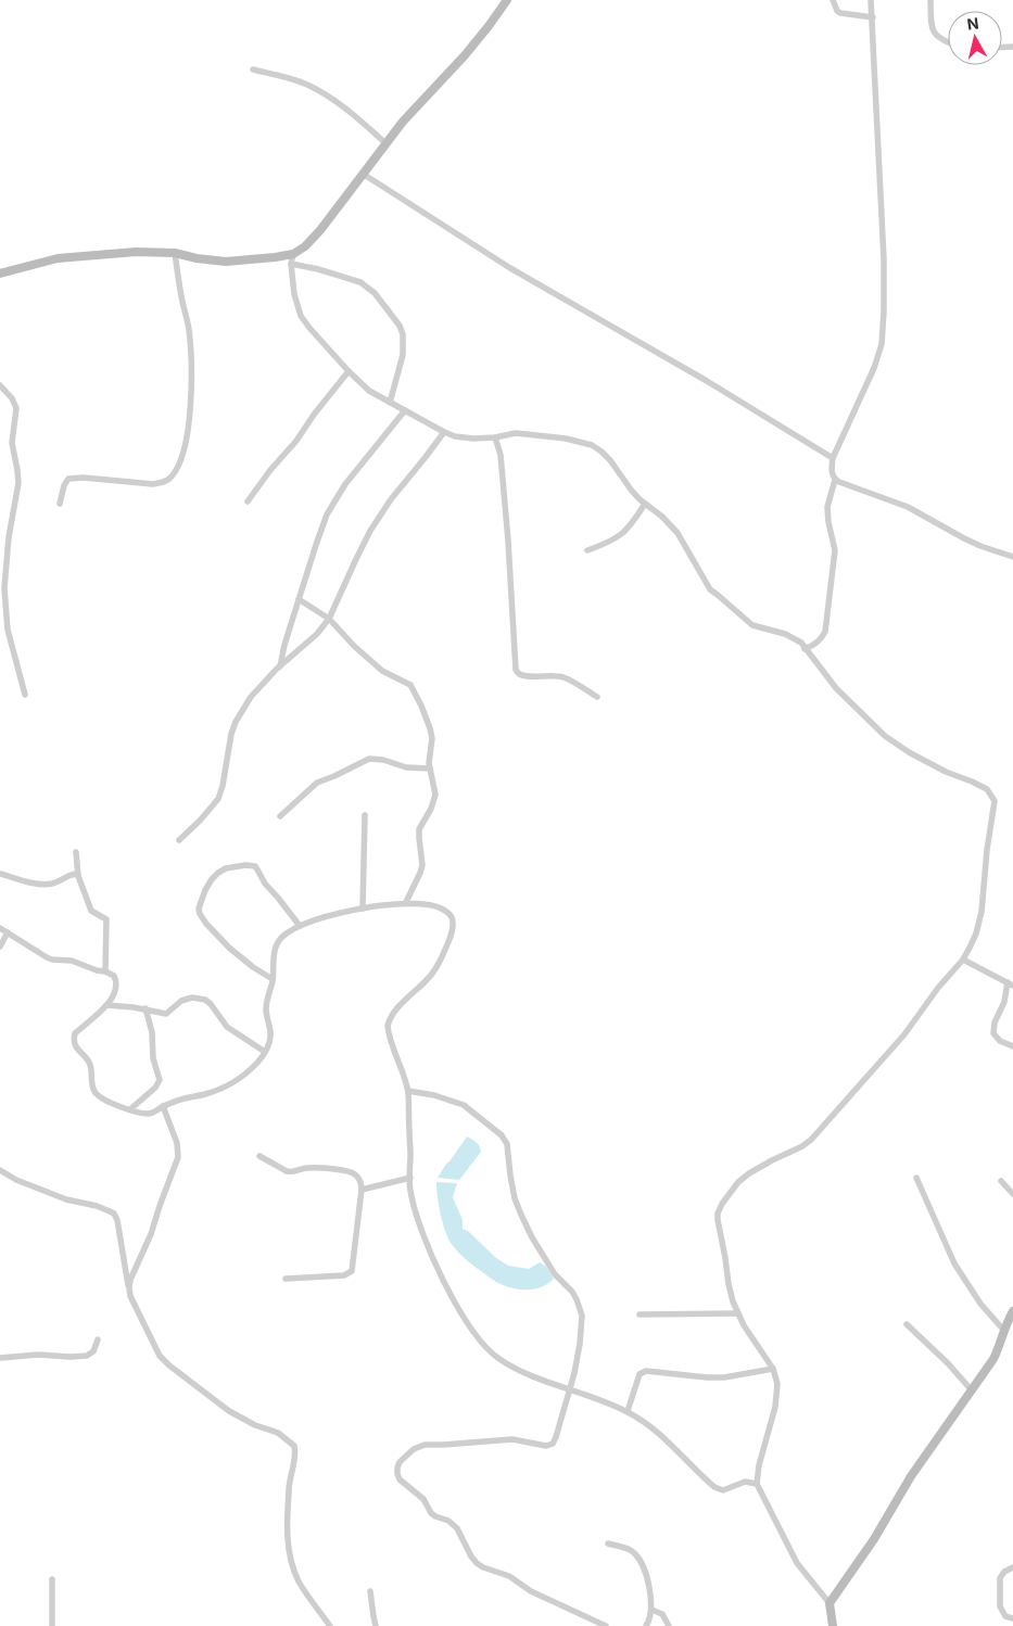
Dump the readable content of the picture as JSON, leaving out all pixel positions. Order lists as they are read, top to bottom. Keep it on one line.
{"north":"top"}
